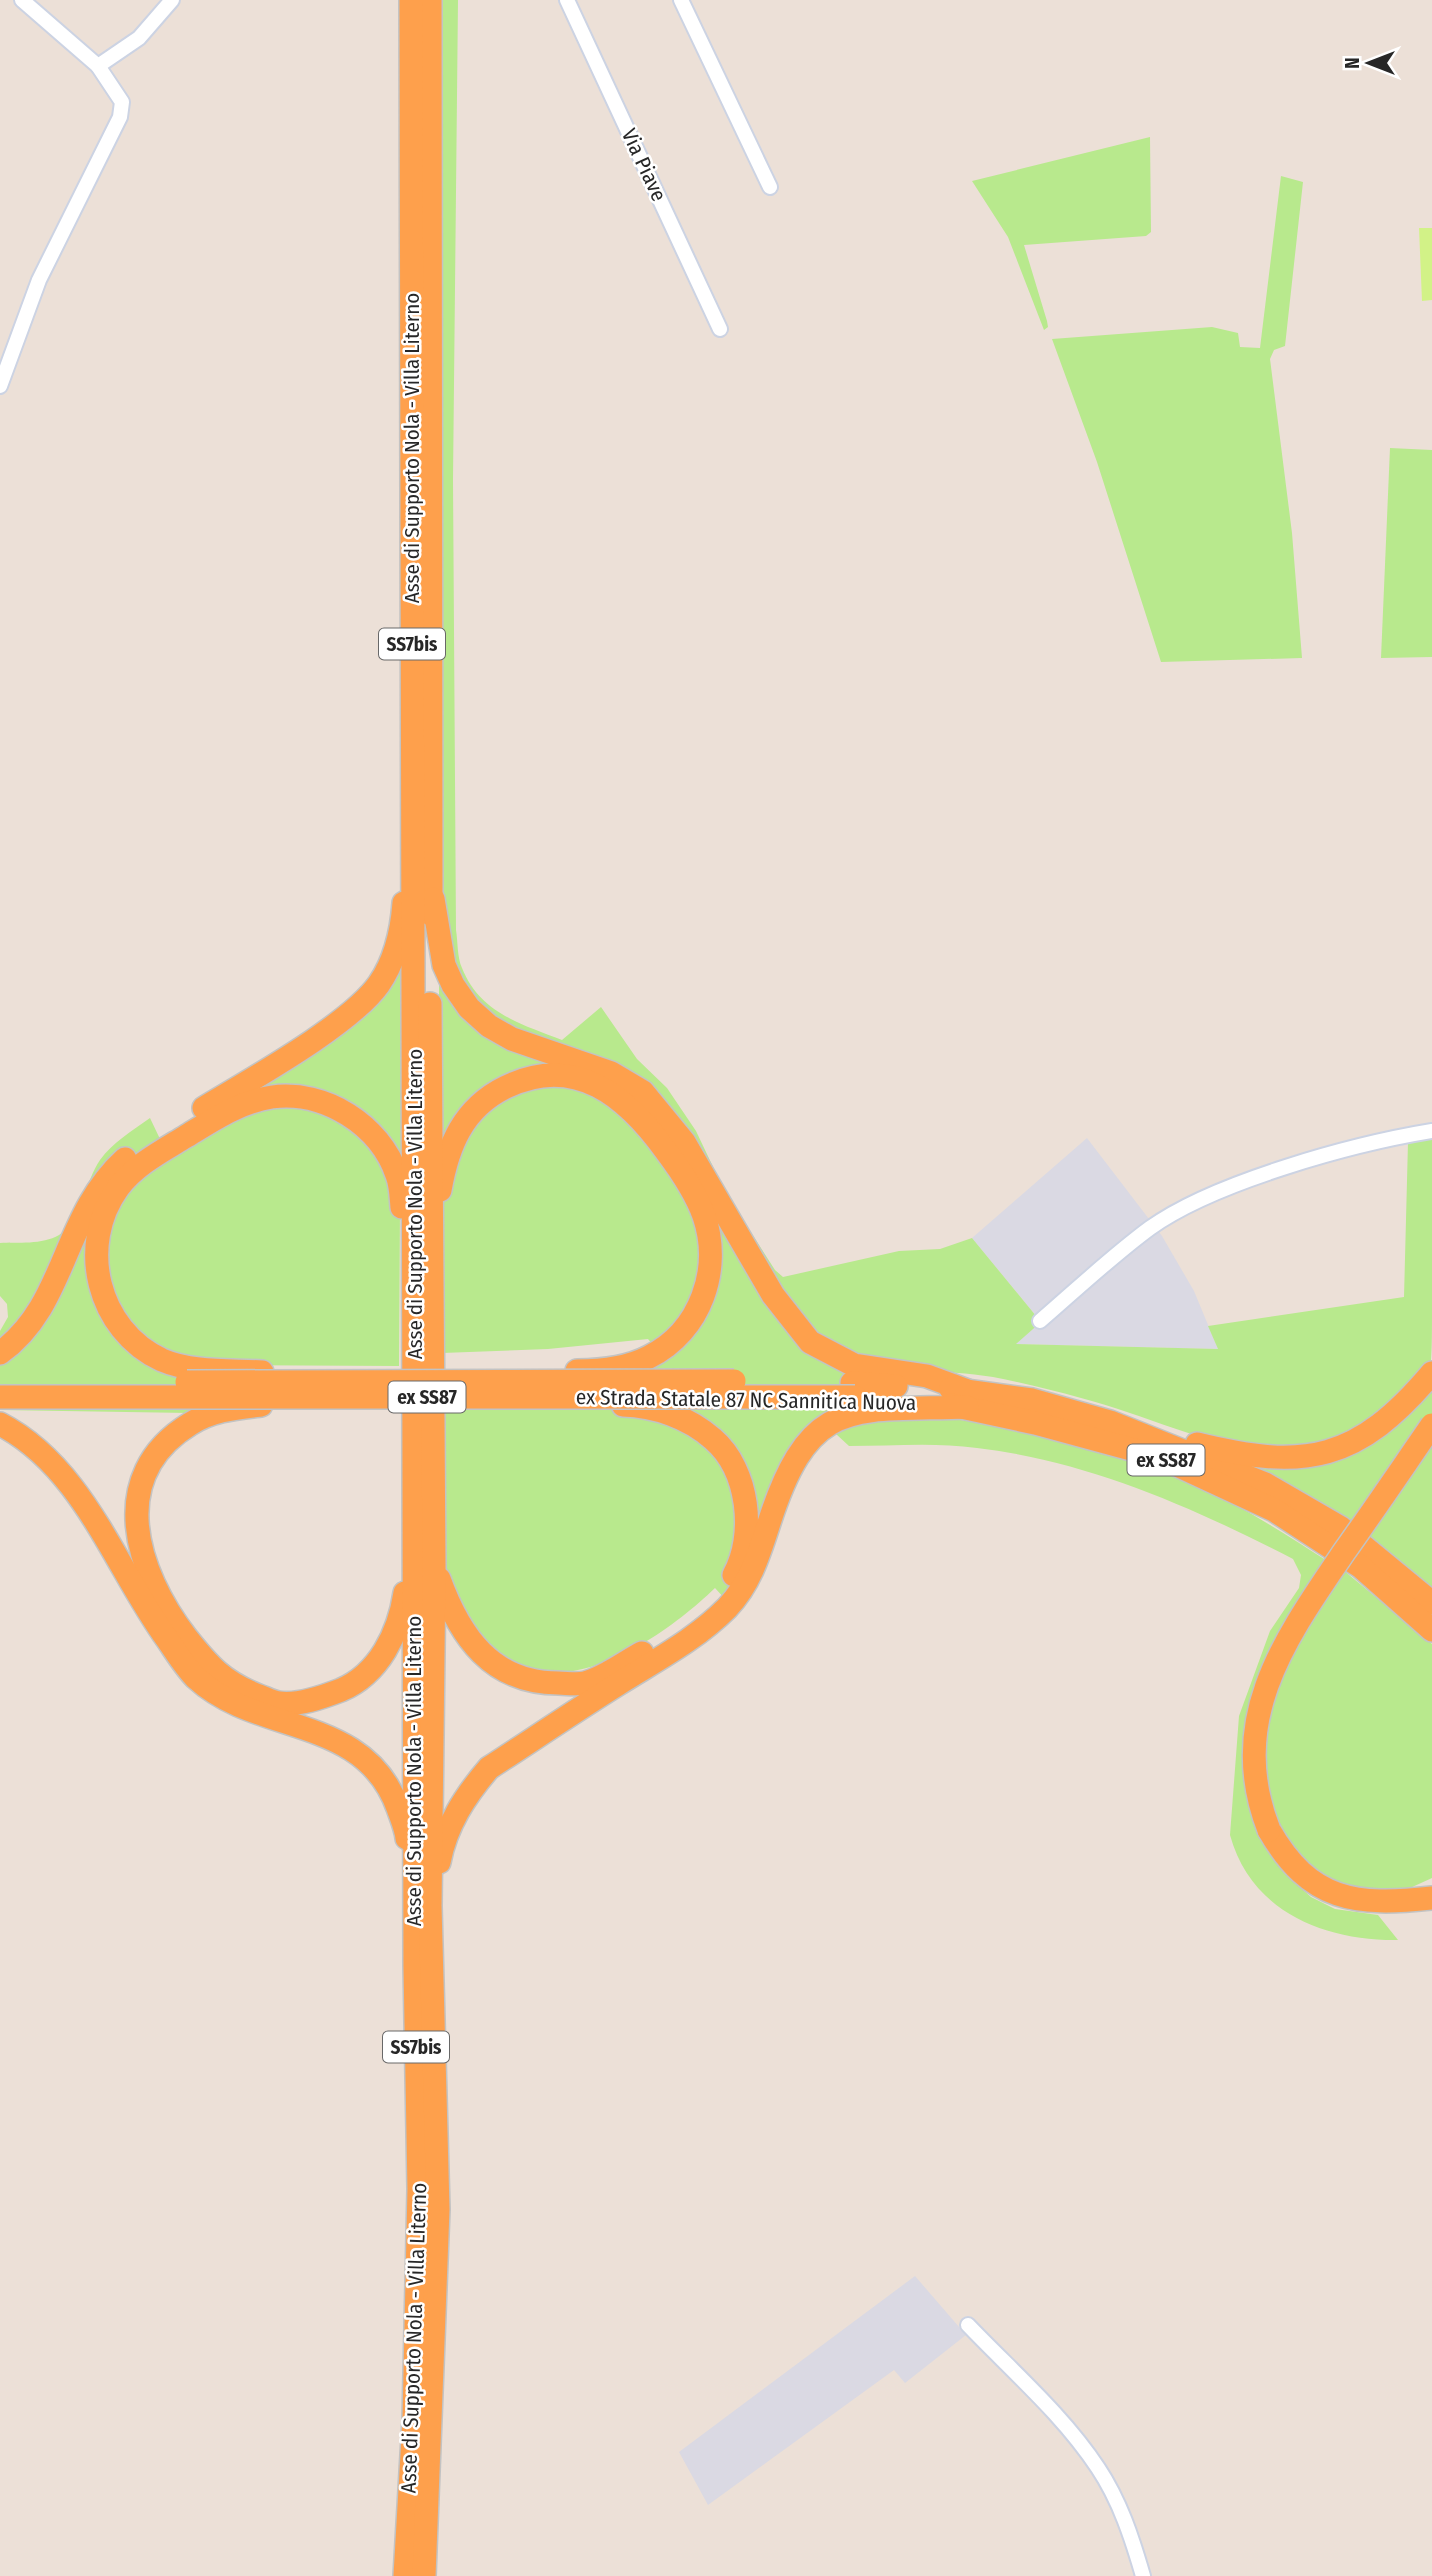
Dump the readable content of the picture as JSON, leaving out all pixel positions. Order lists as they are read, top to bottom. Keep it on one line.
{"streets":{"highway":["Asse di Supporto Nola - Villa Literno","SS7bis","ex SS87","ex Strada Statale 87 NC Sannitica Nuova"],"street":["Via Piave"]},"north":"left"}
